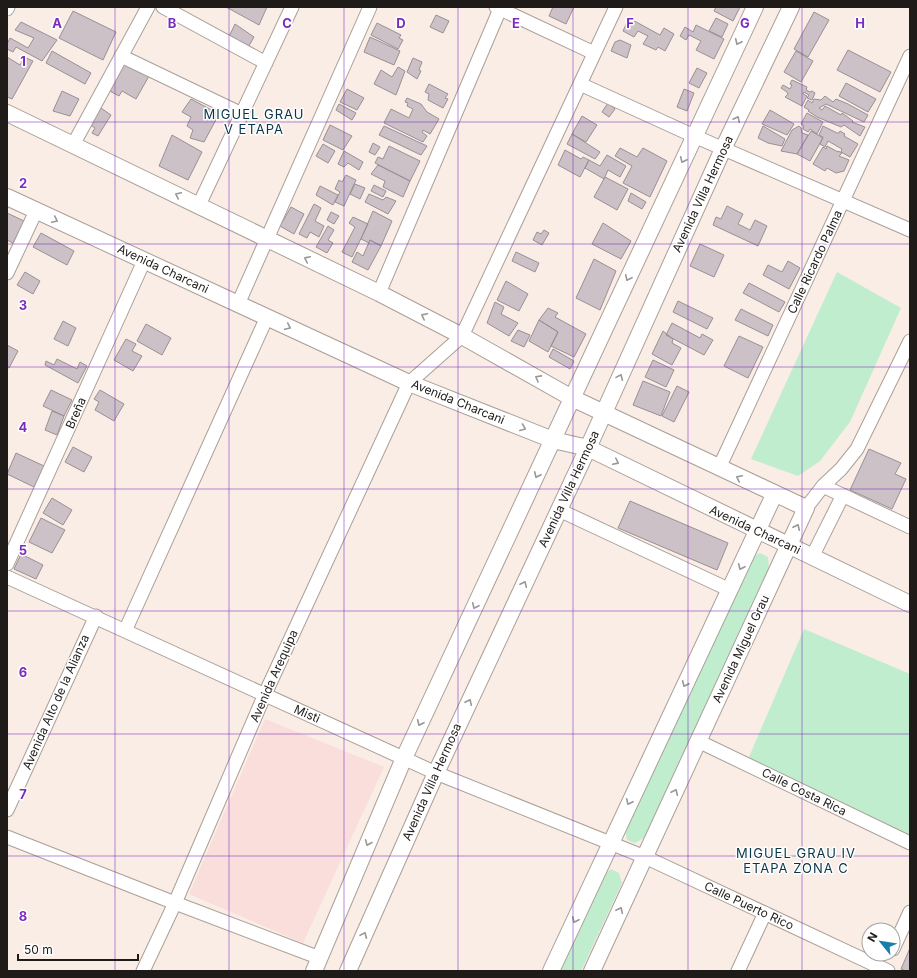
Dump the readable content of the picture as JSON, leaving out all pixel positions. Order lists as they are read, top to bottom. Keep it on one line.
{"streets":{"street":["Avenida Villa Hermosa","Calle Ricardo Palma","Avenida Charcani","Breña","Avenida Miguel Grau","Avenida Arequipa","Avenida Alto de la Alianza","Misti","Calle Costa Rica","Calle Puerto Rico"]},"crossings":[["Avenida Villa Hermosa","Avenida Charcani"],["Avenida Villa Hermosa","Misti"],["Avenida Charcani","Breña"],["Avenida Charcani","Avenida Miguel Grau"],["Avenida Charcani","Avenida Arequipa"],["Avenida Miguel Grau","Calle Costa Rica"],["Avenida Miguel Grau","Calle Puerto Rico"],["Avenida Arequipa","Misti"],["Avenida Alto de la Alianza","Misti"],["Misti","Calle Puerto Rico"]],"districts":["MIGUEL GRAU V ETAPA","MIGUEL GRAU IV ETAPA ZONA C"],"scale_bar":"50 m","north":"top left","grid":{"columns":["A","B","C","D","E","F","G","H"],"rows":["1","2","3","4","5","6","7","8"]}}
